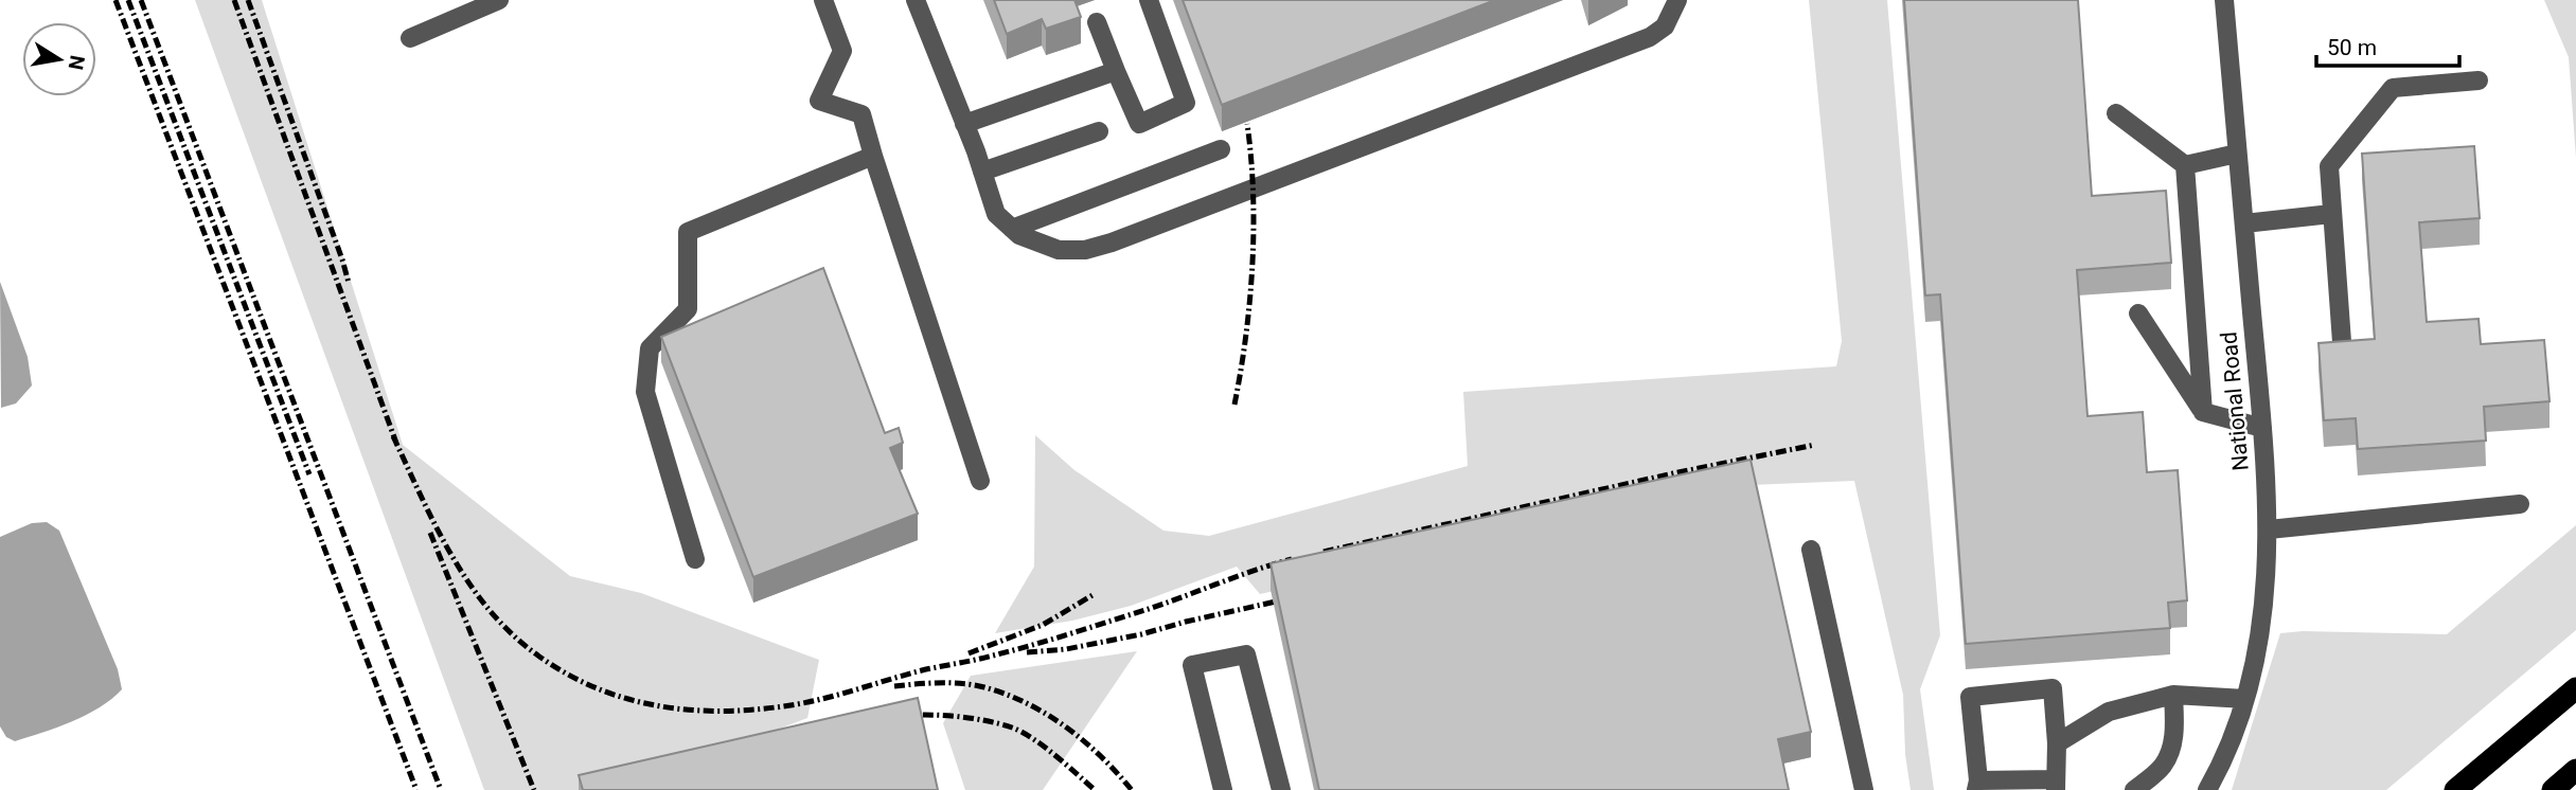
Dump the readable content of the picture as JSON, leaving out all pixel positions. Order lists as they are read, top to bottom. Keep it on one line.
{"streets":{"street":["National Road"]},"scale_bar":"50 m","north":"right"}
